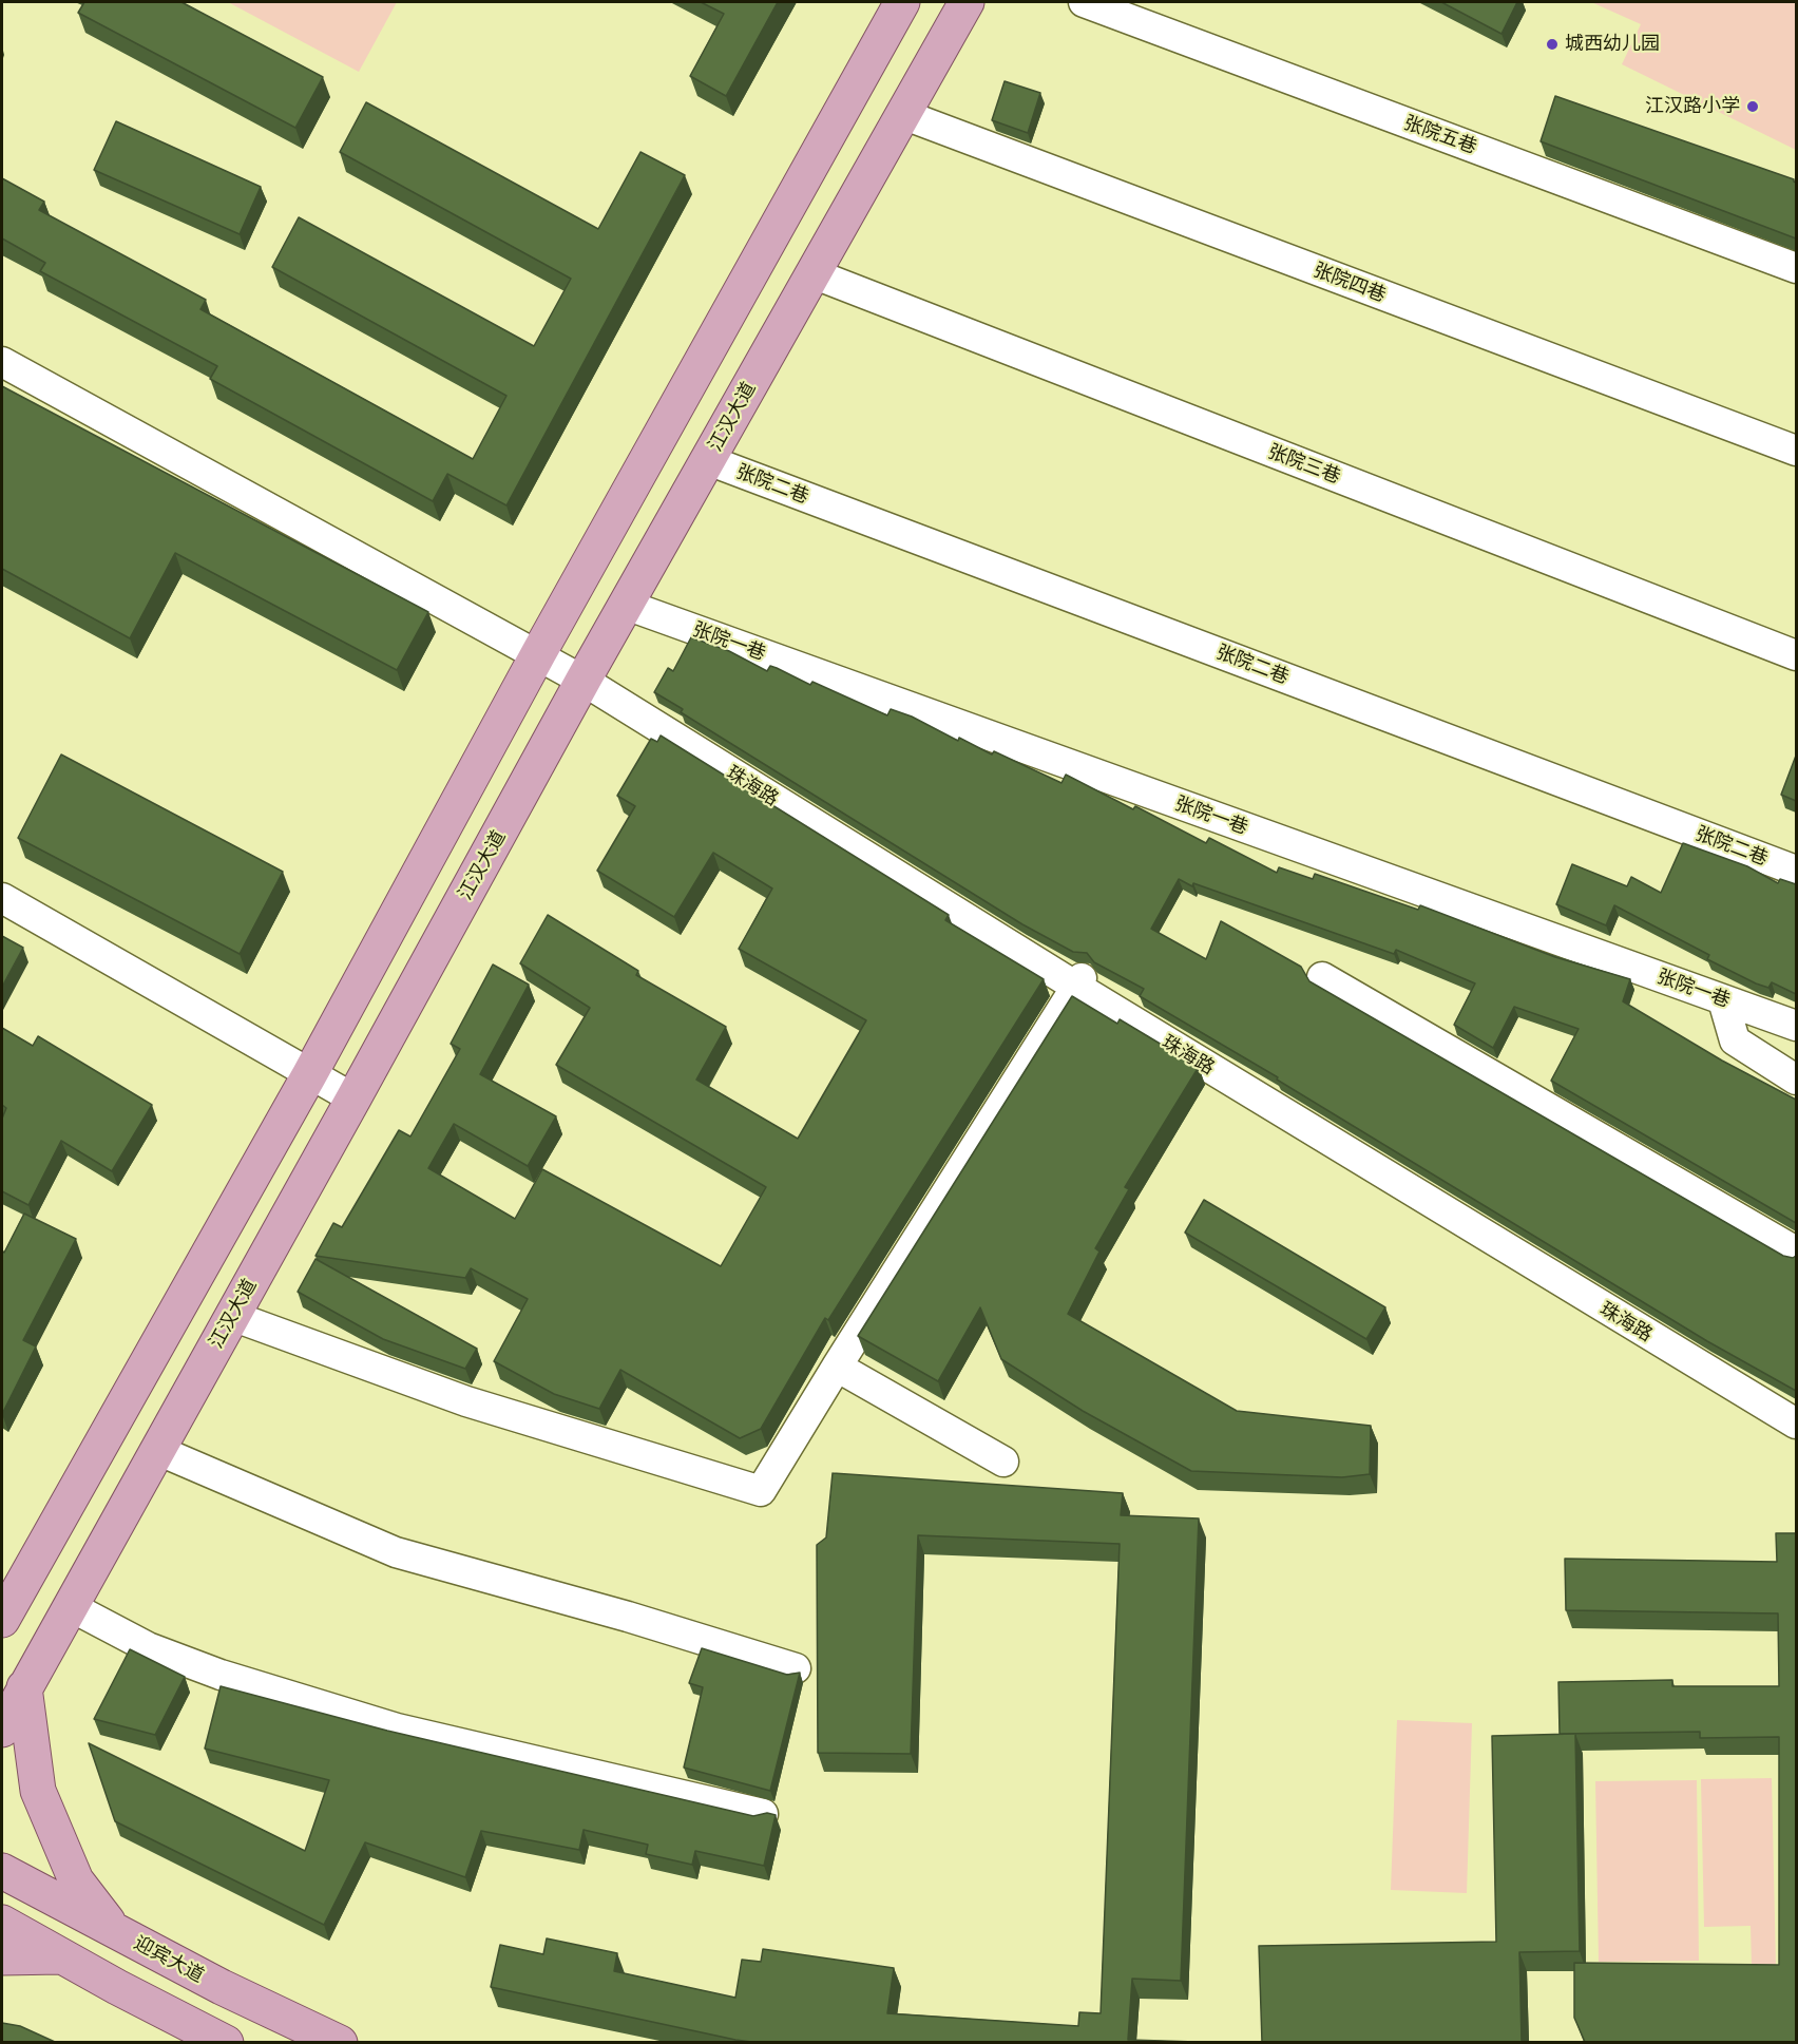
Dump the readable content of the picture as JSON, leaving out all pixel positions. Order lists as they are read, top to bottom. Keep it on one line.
{"streets":{"main road":["江汉大道","迎宾大道"],"street":["张院五巷","张院四巷","张院三巷","张院二巷","张院一巷","珠海路"]},"crossings":[["张院四巷","江汉大道"],["江汉大道","张院三巷"],["江汉大道","张院二巷"],["江汉大道","张院一巷"],["江汉大道","珠海路"]],"places":["城西幼儿园","江汉路小学"]}
